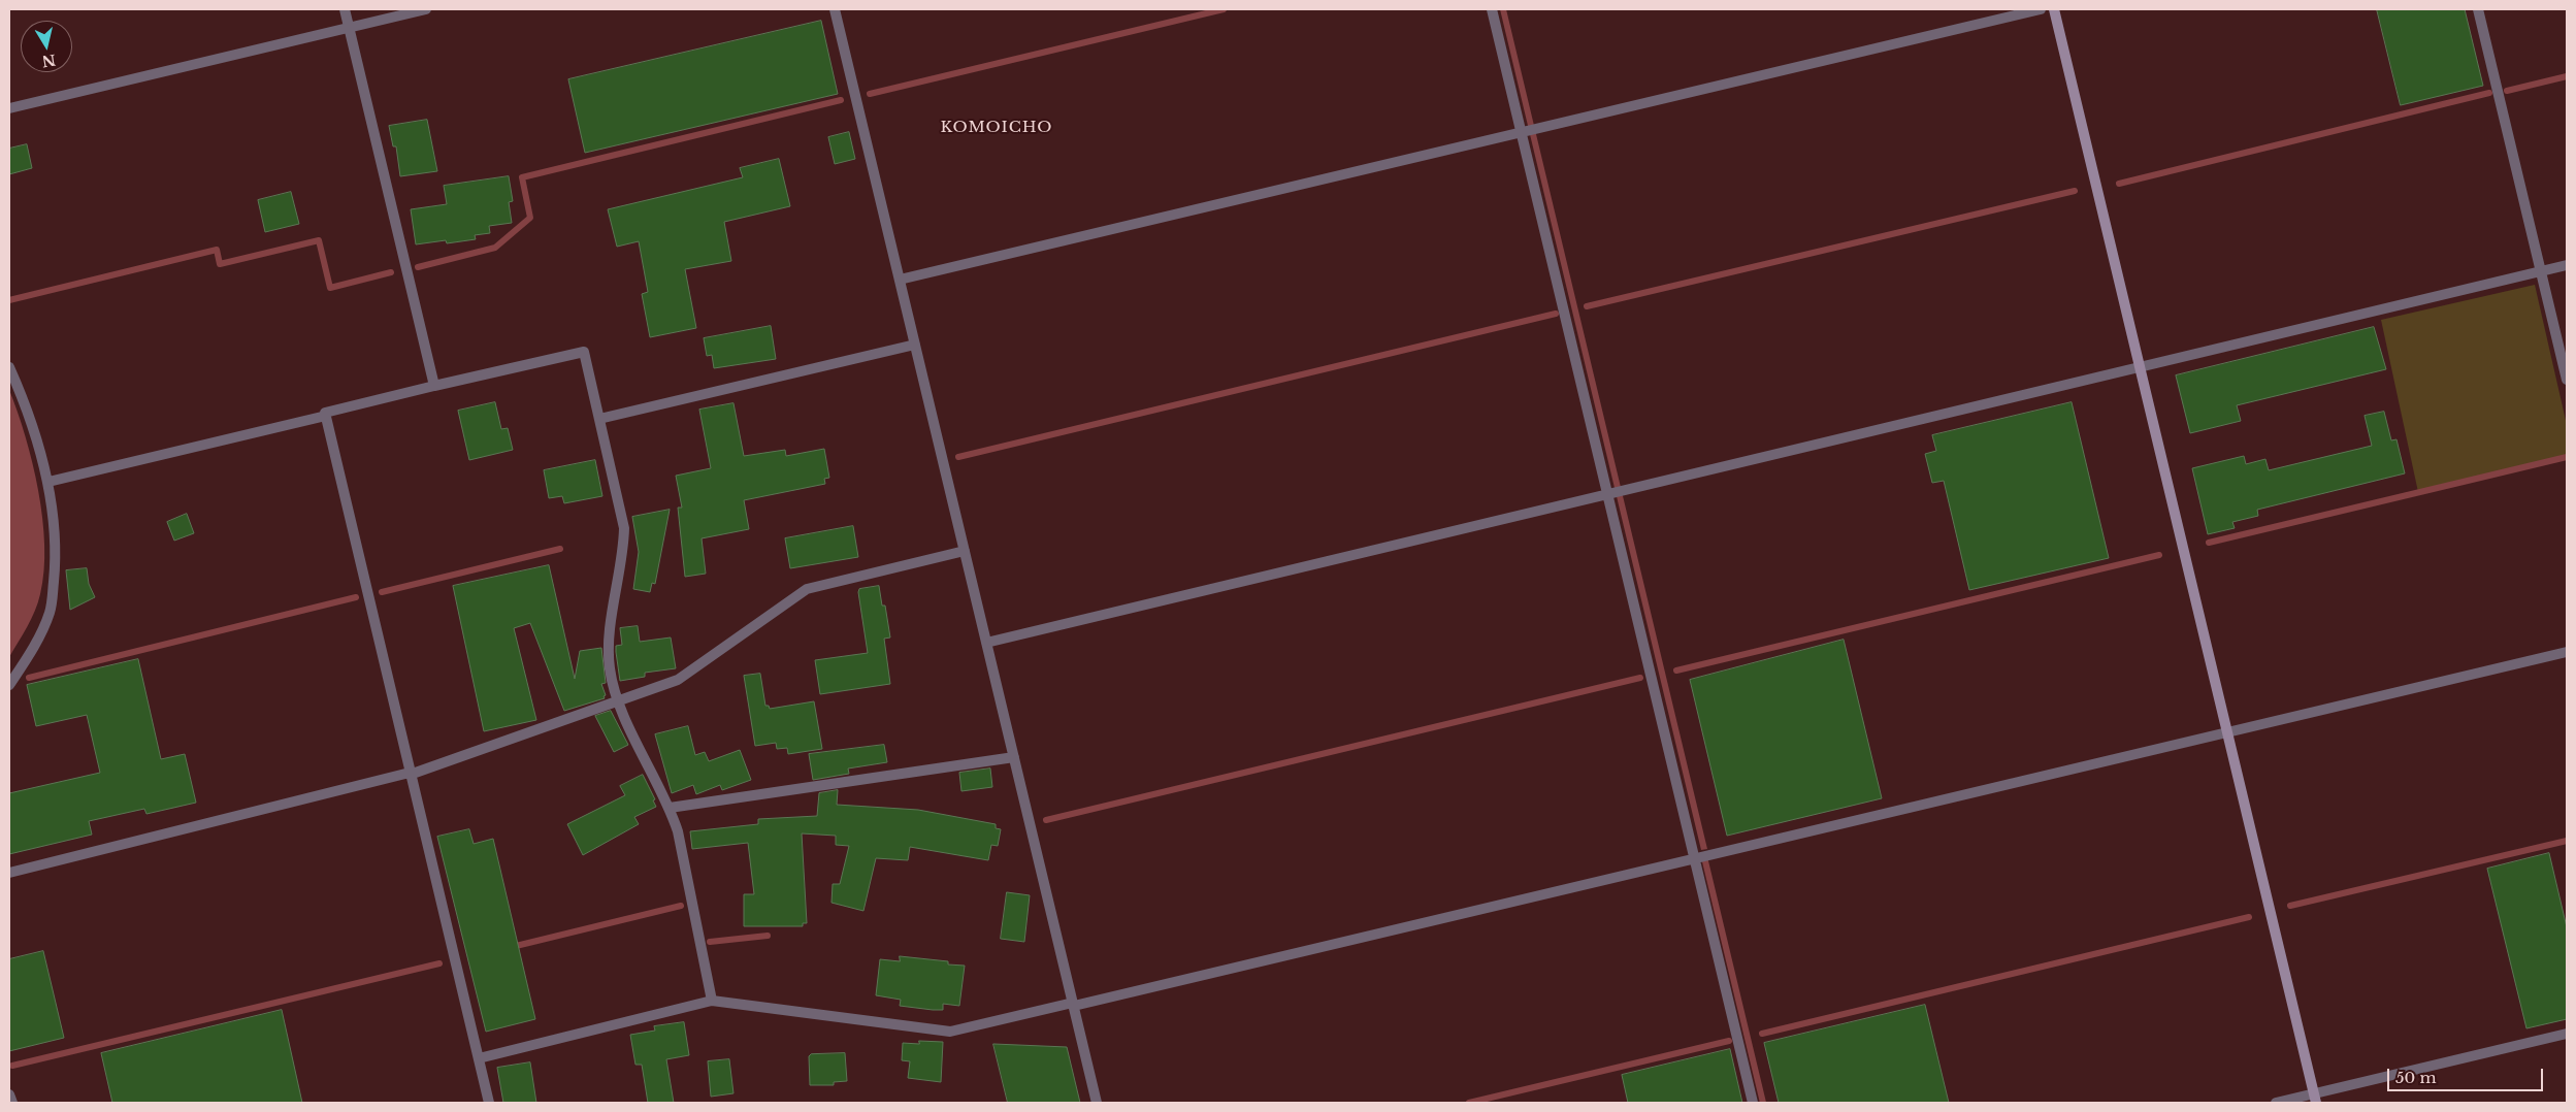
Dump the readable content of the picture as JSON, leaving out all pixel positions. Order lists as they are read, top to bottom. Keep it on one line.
{"districts":["KOMOICHO"],"scale_bar":"50 m","north":"bottom"}
